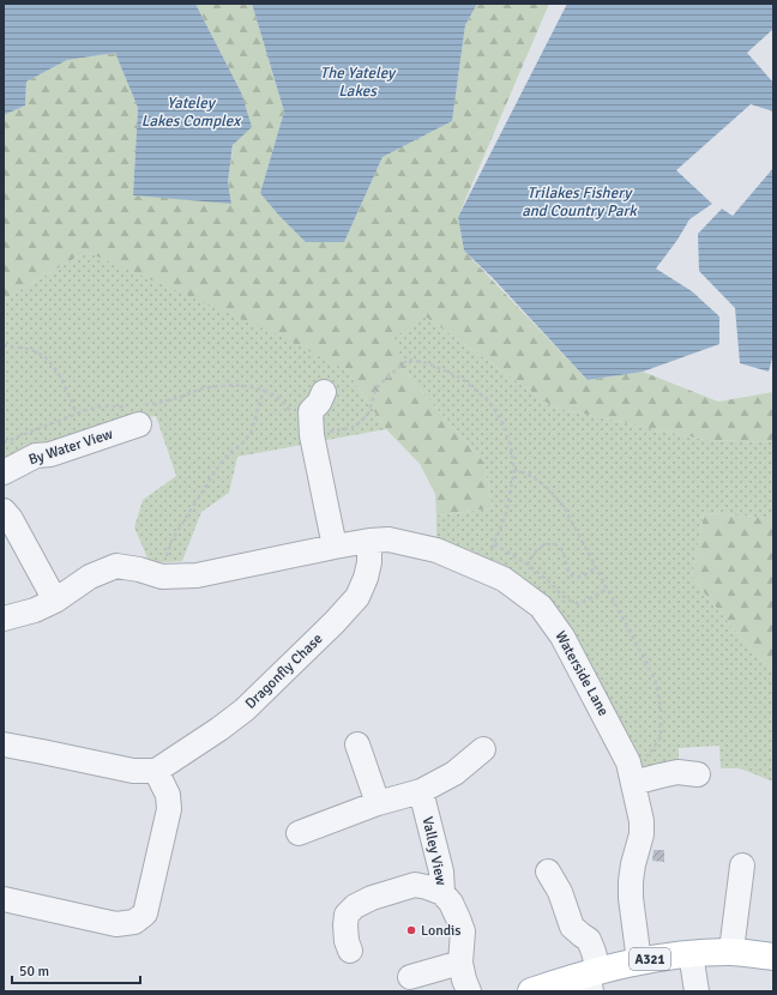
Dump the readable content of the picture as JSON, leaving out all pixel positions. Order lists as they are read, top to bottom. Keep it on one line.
{"streets":{"main road":["A321"],"street":["By Water View","Dragonfly Chase","Waterside Lane","Valley View"]},"crossings":[["Dragonfly Chase","Waterside Lane"],["Waterside Lane","A321"]],"water":["The Yateley Lakes","Yateley Lakes Complex","Trilakes Fishery and Country Park"],"places":["Londis"],"scale_bar":"50 m"}
